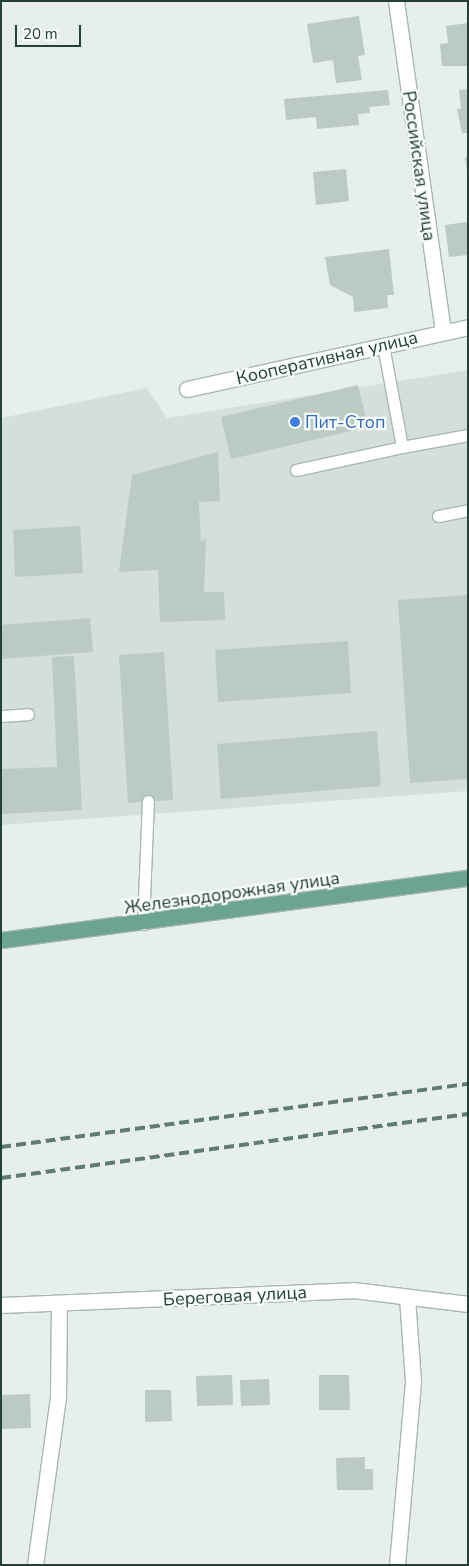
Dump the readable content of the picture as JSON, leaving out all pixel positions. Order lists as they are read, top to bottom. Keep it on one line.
{"streets":{"main road":["Железнодорожная улица"],"street":["Российская улица","Кооперативная улица","Береговая улица"]},"crossings":[["Российская улица","Кооперативная улица"]],"places":["Пит-Стоп"],"scale_bar":"20 m"}
